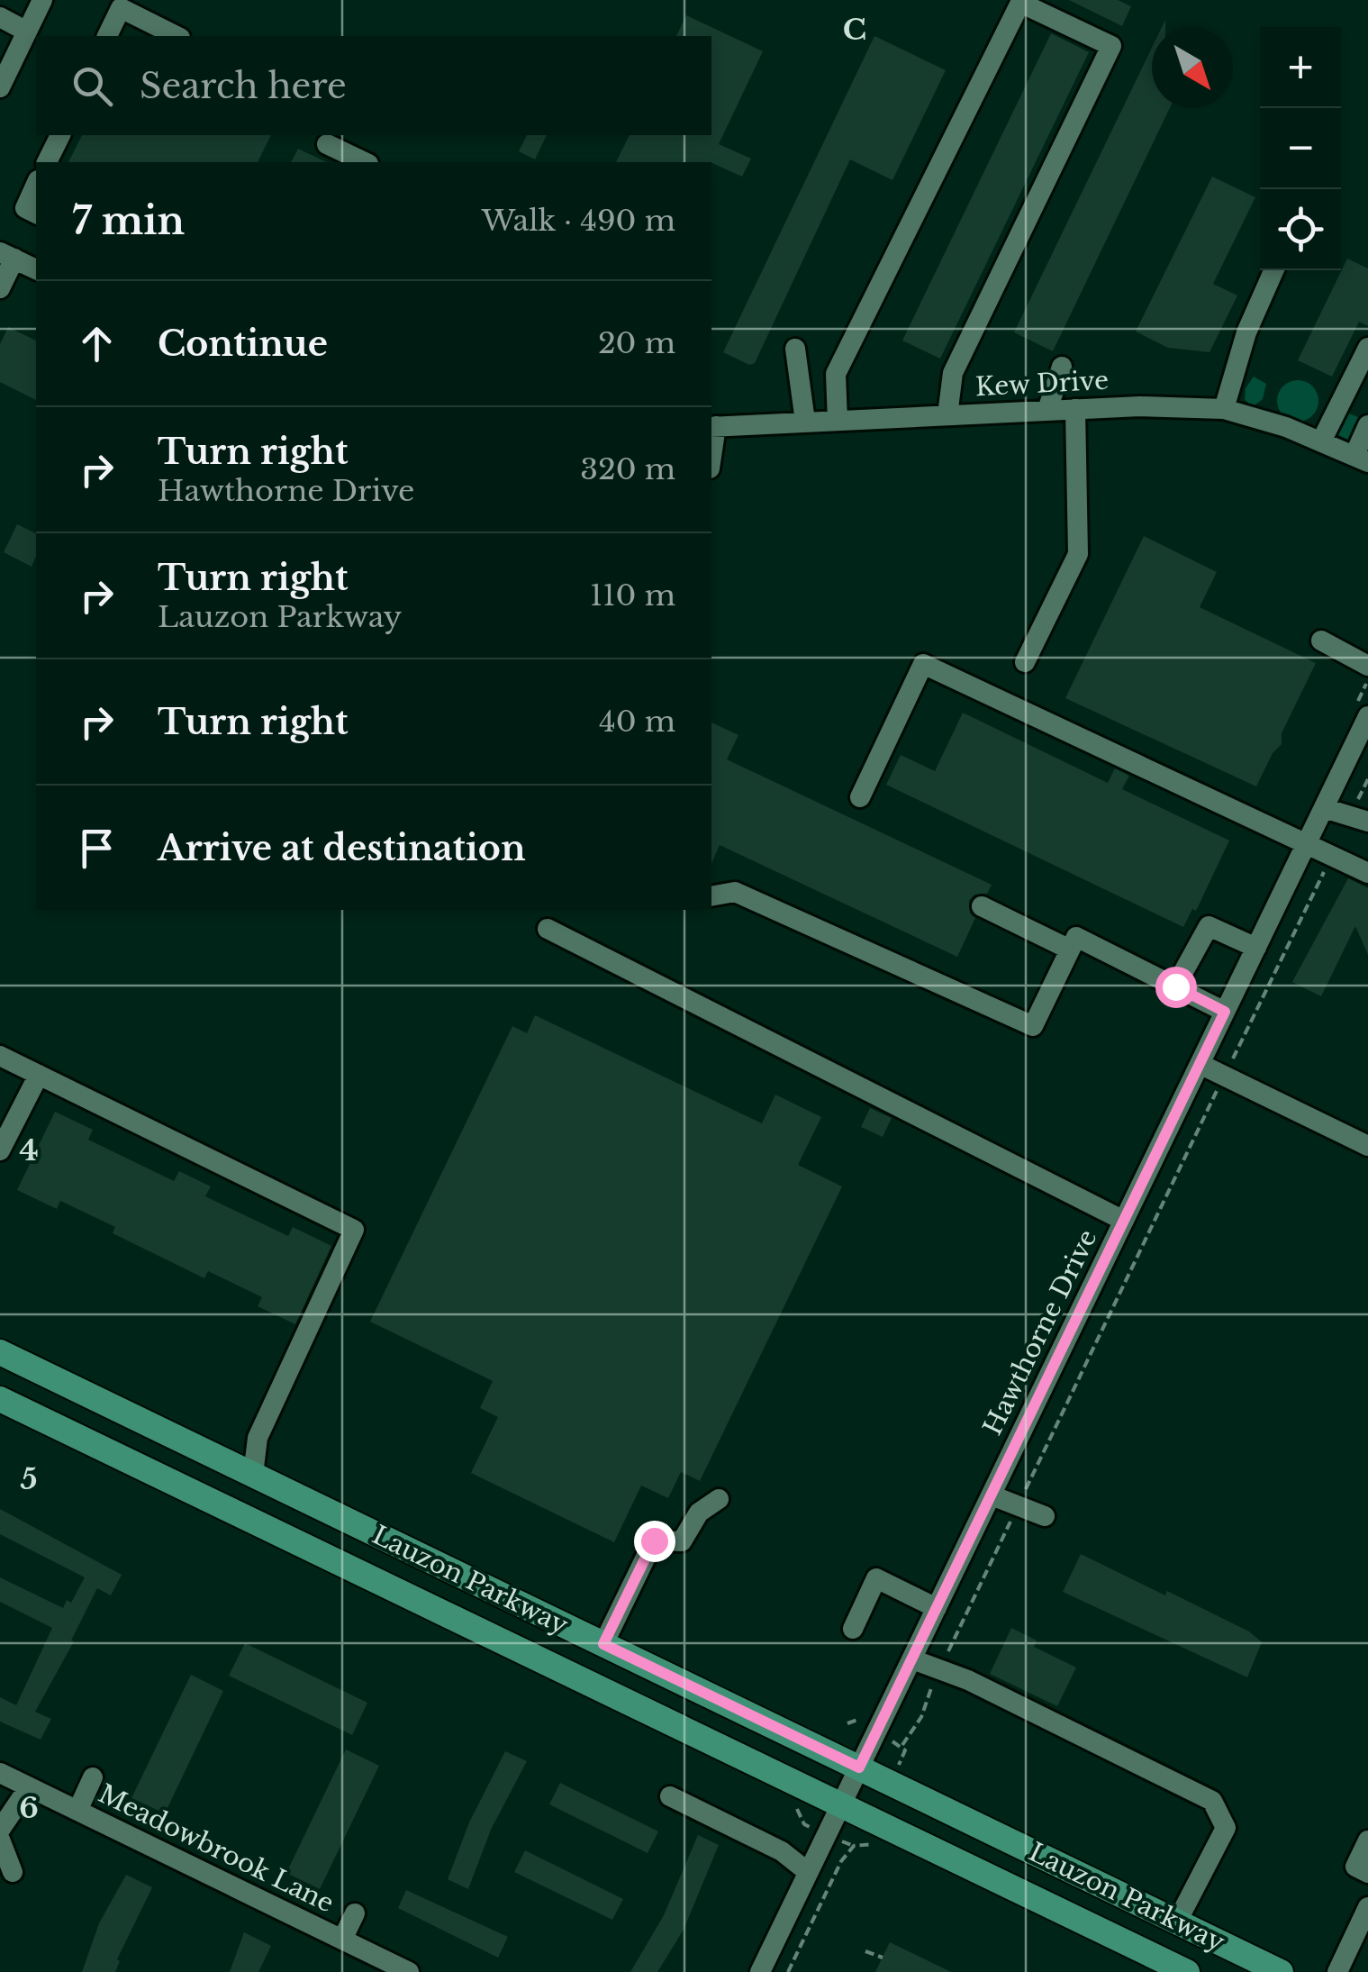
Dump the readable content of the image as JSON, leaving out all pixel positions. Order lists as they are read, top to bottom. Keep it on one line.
{"streets":{"main road":["Lauzon Parkway"],"street":["Kew Drive","Hawthorne Drive","Meadowbrook Lane"]},"crossings":[["Hawthorne Drive","Lauzon Parkway"]],"north":"bottom right","page":{"map_buttons":["+","−"],"search":"Search here","heading":["7 min","Walk · 490 m"],"list":[["Continue","20 m"],["Turn right","Hawthorne Drive","320 m"],["Turn right","Lauzon Parkway","110 m"],["Turn right","40 m"],"Arrive at destination"]},"grid":{"columns":["C"],"rows":["4","5","6"]}}
